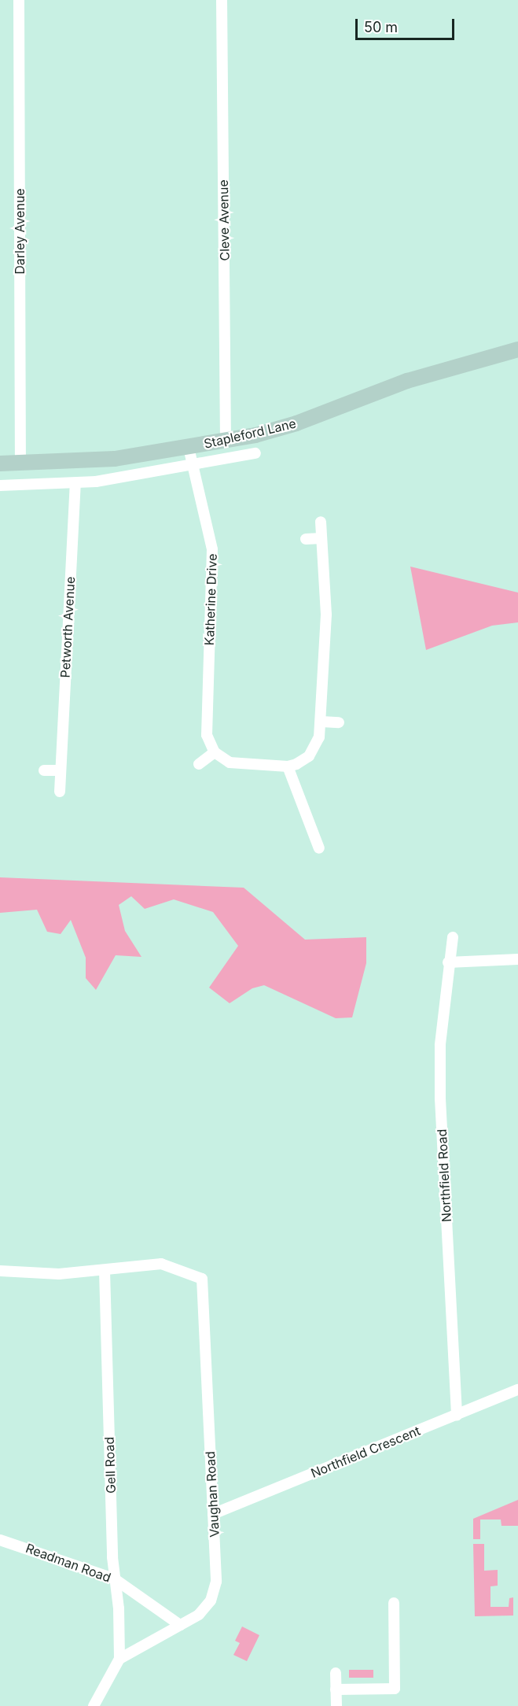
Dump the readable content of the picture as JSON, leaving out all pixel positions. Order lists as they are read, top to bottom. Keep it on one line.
{"streets":{"main road":["Stapleford Lane"],"street":["Cleve Avenue","Darley Avenue","Katherine Drive","Petworth Avenue","Northfield Road","Northfield Crescent","Gell Road","Vaughan Road","Readman Road"]},"crossings":[["Cleve Avenue","Stapleford Lane"],["Darley Avenue","Stapleford Lane"],["Stapleford Lane","Katherine Drive"],["Stapleford Lane","Petworth Avenue"],["Northfield Road","Northfield Crescent"],["Northfield Crescent","Vaughan Road"],["Gell Road","Vaughan Road"],["Gell Road","Readman Road"],["Vaughan Road","Readman Road"]],"scale_bar":"50 m"}
